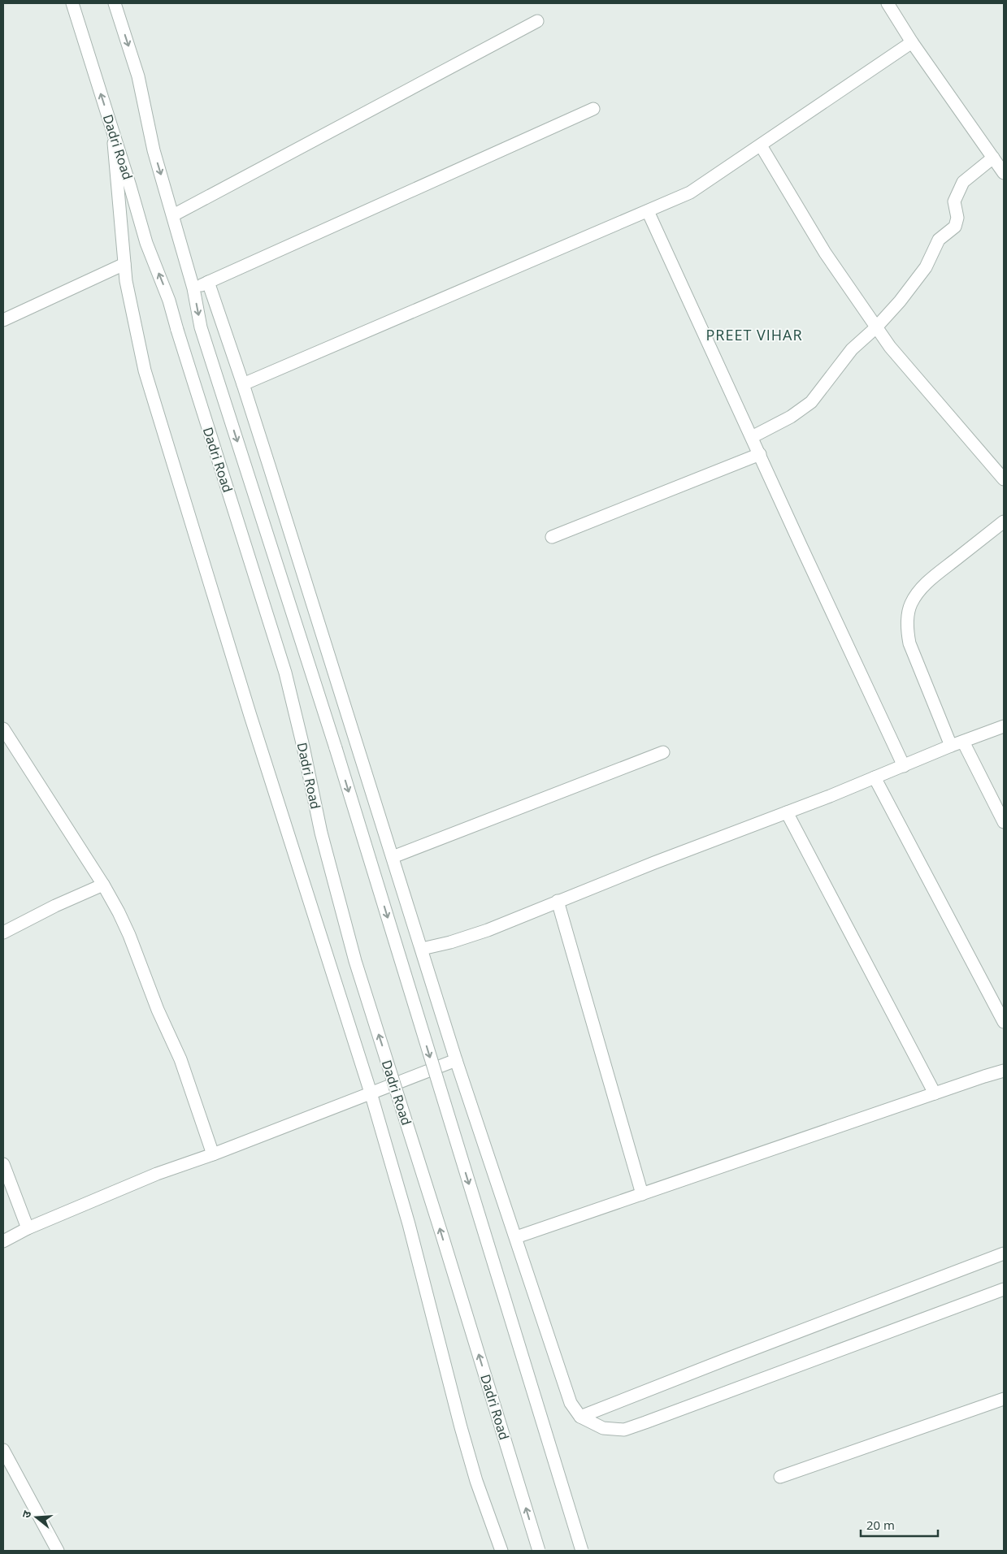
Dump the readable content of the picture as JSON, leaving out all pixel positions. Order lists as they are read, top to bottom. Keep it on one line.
{"streets":{"street":["Dadri Road"]},"districts":["PREET VIHAR"],"scale_bar":"20 m","north":"left"}
